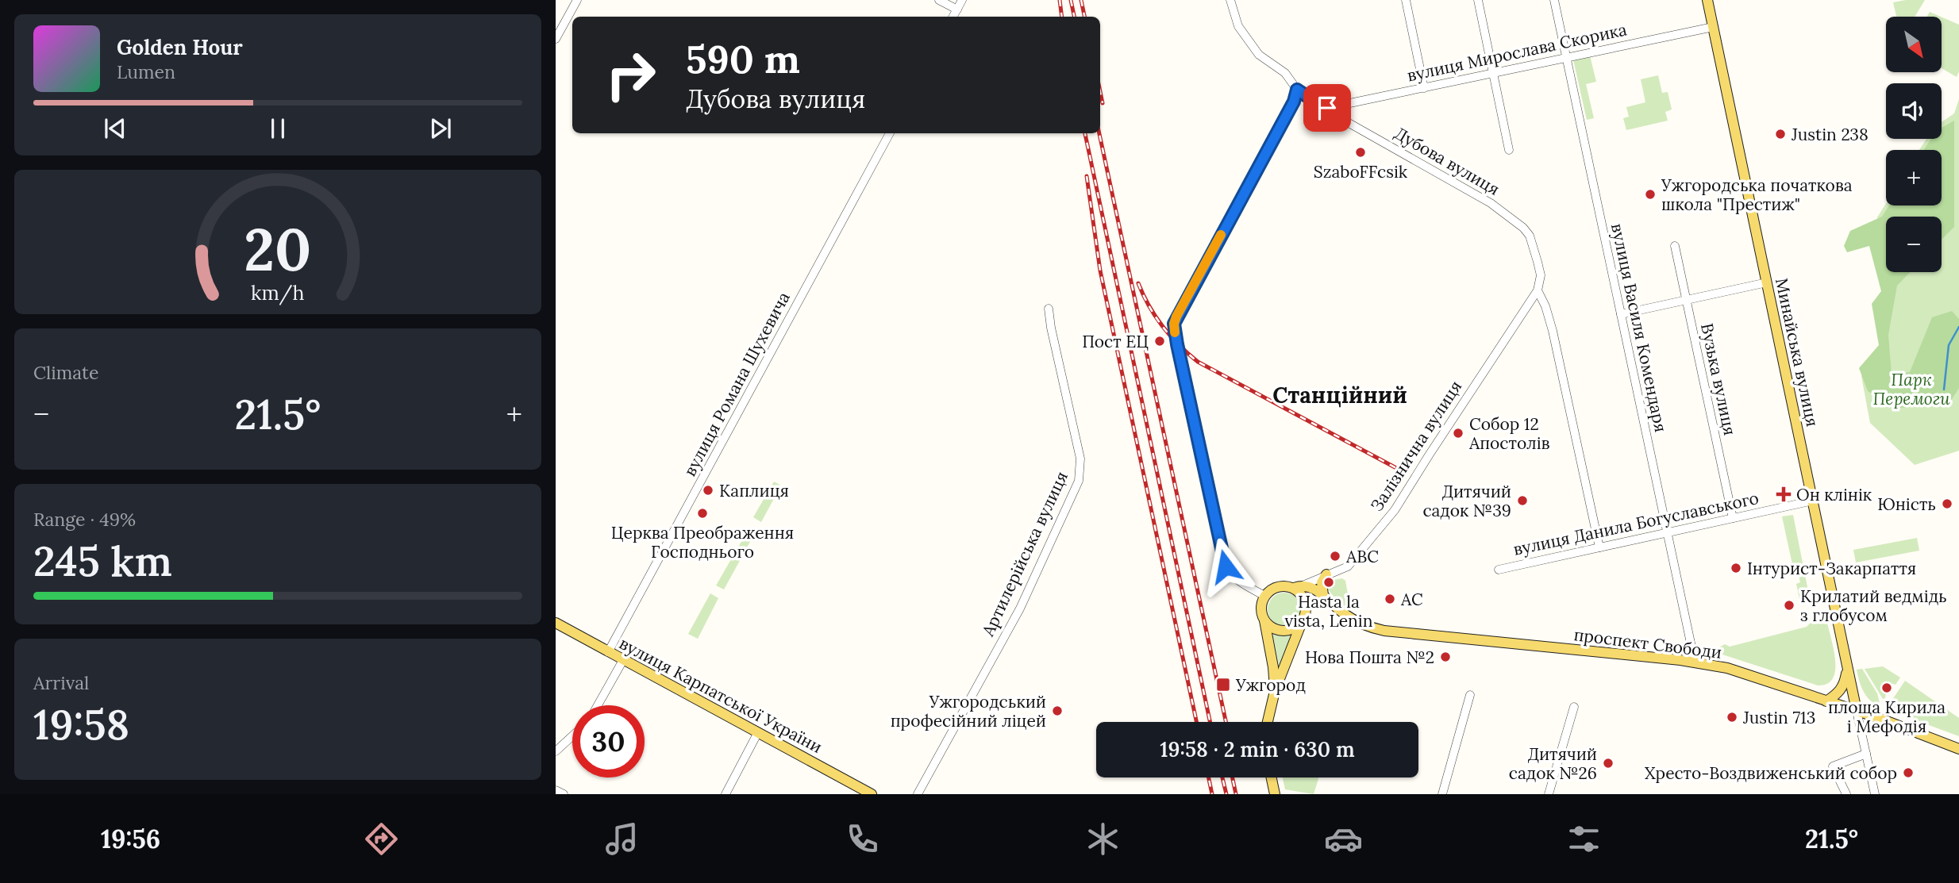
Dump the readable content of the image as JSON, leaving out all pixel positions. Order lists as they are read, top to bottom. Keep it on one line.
{"streets":{"main road":["Минайська вулиця","проспект Свободи","вулиця Карпатської України"],"street":["вулиця Мирослава Скорика","Дубова вулиця","вулиця Василя Комендаря","Вузька вулиця","вулиця Романа Шухевича","Залізнична вулиця","вулиця Данила Богуславського","Артилерійська вулиця"]},"crossings":[["вулиця Мирослава Скорика","Дубова вулиця"],["вулиця Мирослава Скорика","вулиця Василя Комендаря"],["вулиця Мирослава Скорика","Минайська вулиця"],["Дубова вулиця","Залізнична вулиця"],["вулиця Василя Комендаря","вулиця Данила Богуславського"],["вулиця Василя Комендаря","проспект Свободи"],["Минайська вулиця","вулиця Данила Богуславського"],["Минайська вулиця","проспект Свободи"],["Вузька вулиця","вулиця Данила Богуславського"],["вулиця Романа Шухевича","вулиця Карпатської України"],["Залізнична вулиця","проспект Свободи"]],"districts":["Станційний"],"parks":["Парк Перемоги"],"places":{"other":["Justin 238","SzaboFFcsik","Ужгородська початкова школа \"Престиж\"","Пост ЕЦ","Собор 12 Апостолів","Каплиця","Дитячий садок №39","Юність","Церква Преображення Господнього","ABC","Інтурист-Закарпаття","Hasta la vista, Lenin","AC","Крилатий ведмідь з глобусом","Нова Пошта №2","площа Кирила і Мефодія","Ужгородський професійний ліцей","Justin 713","Дитячий садок №26","Хресто-Воздвиженський собор"],"health":["Он клінік"],"transit":["Ужгород"]},"north":"bottom right","page":{"map_buttons":["+","−"],"turn":["590 m","Дубова вулиця"],"song":["Golden Hour","Lumen"],"tile":["Climate",["Range · 49%","245 km"],["Arrival","19:58"]],"heat":["−","21.5°","+"],"limit":"30","trip":"19:58 · 2 min · 630 m","tabs":["19:56","21.5°"],"gauge":["20","km/h"]}}
